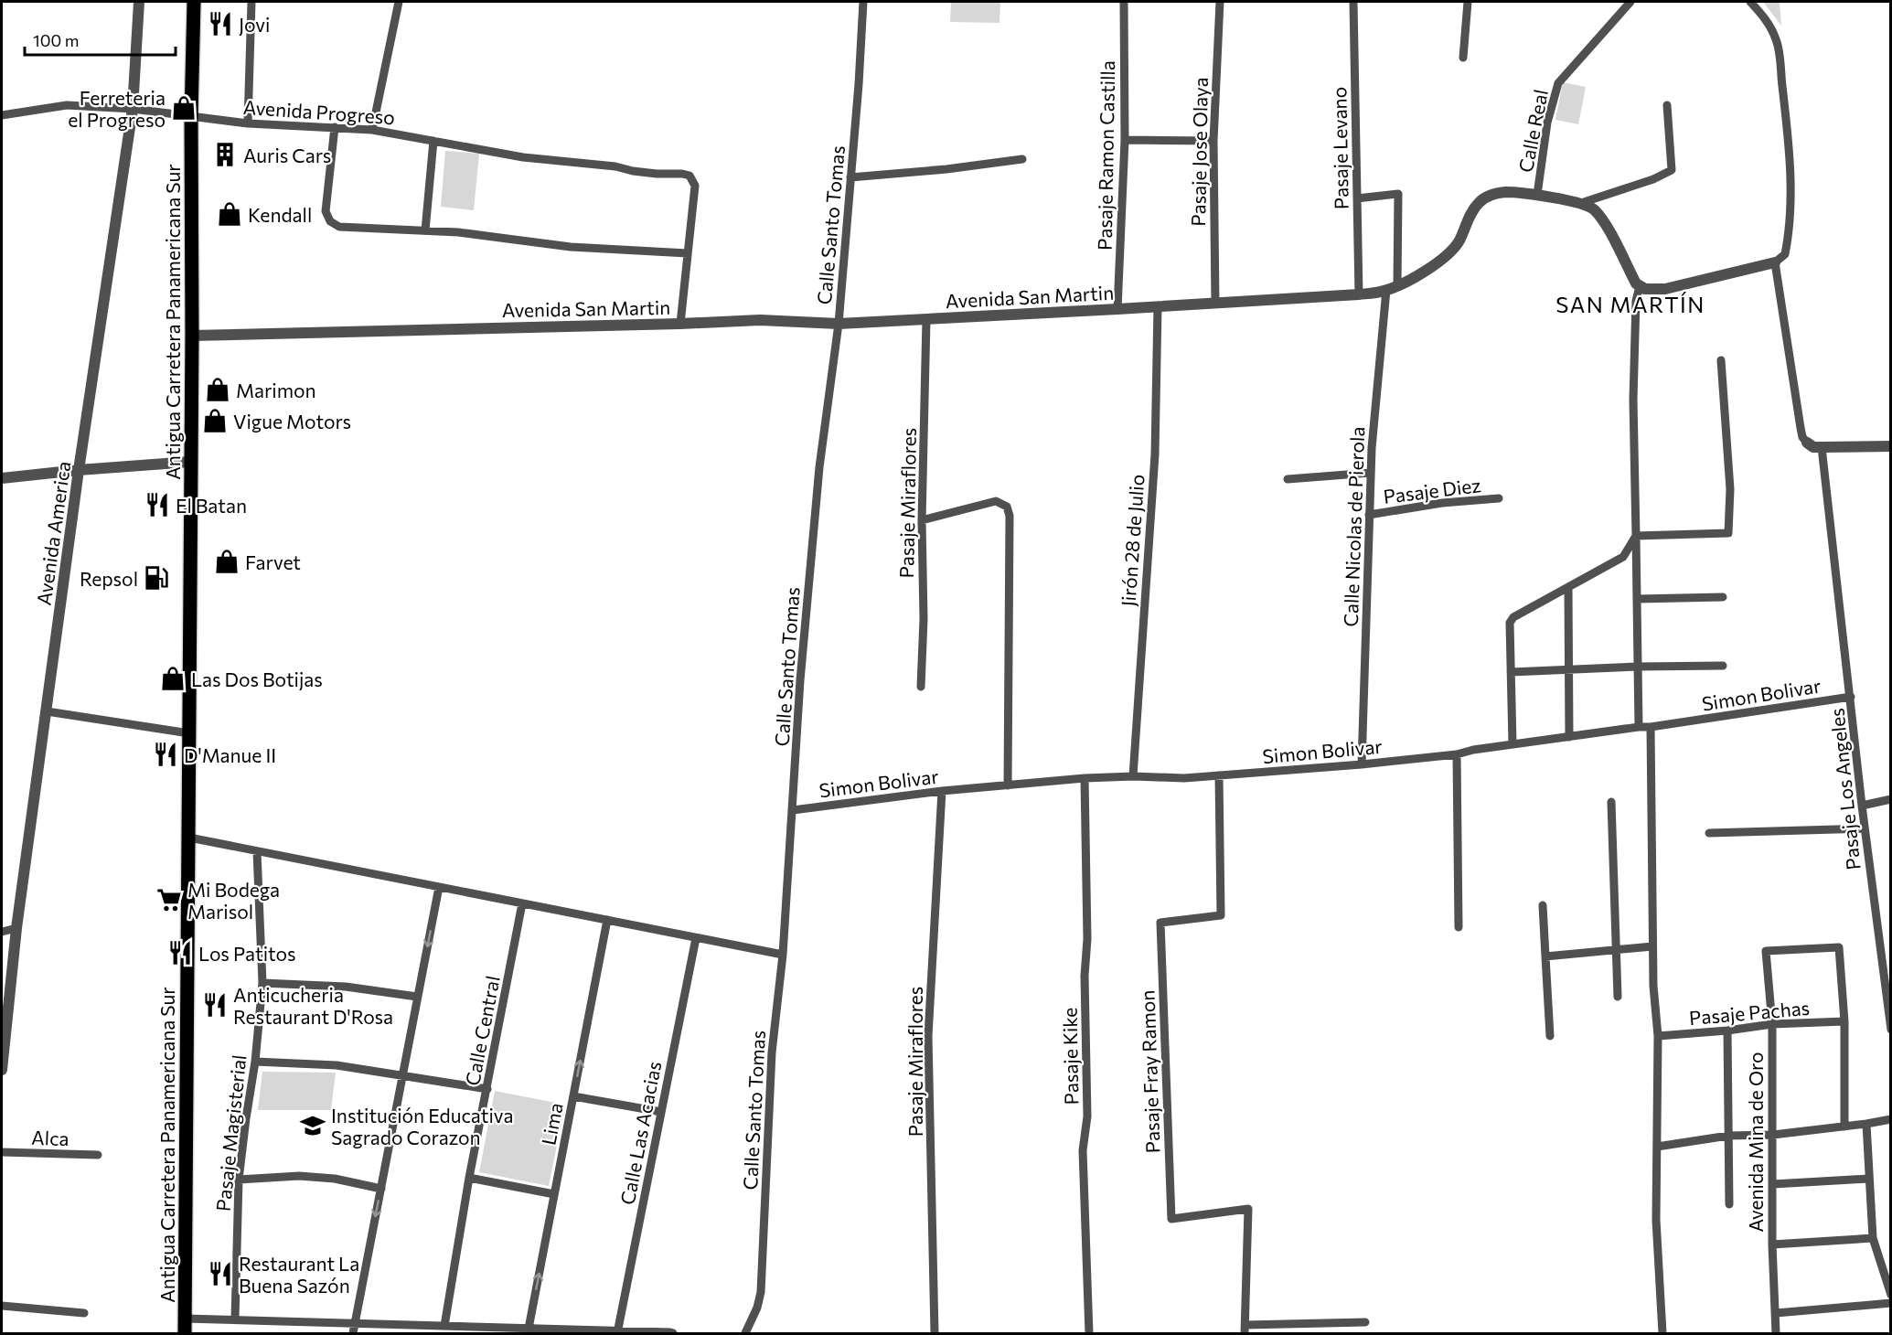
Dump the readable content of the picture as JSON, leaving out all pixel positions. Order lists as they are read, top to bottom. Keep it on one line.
{"streets":{"highway":["Antigua Carretera Panamericana Sur"],"street":["Avenida Progreso","Calle Real","Pasaje Levano","Pasaje Jose Olaya","Pasaje Ramon Castilla","Calle Santo Tomas","Avenida San Martin","Pasaje Diez","Pasaje Miraflores","Calle Nicolas de Pierola","Avenida America","Jirón 28 de Julio","Simon Bolivar","Pasaje Los Angeles","Pasaje Pachas","Calle Central","Pasaje Kike","Pasaje Fray Ramon","Lima","Pasaje Magisterial","Calle Las Acacias","Alca","Avenida Mina de Oro"]},"crossings":[["Avenida Progreso","Antigua Carretera Panamericana Sur"],["Avenida Progreso","Avenida America"],["Calle Real","Avenida San Martin"],["Pasaje Levano","Avenida San Martin"],["Pasaje Levano","Calle Nicolas de Pierola"],["Pasaje Jose Olaya","Avenida San Martin"],["Pasaje Ramon Castilla","Avenida San Martin"],["Calle Santo Tomas","Avenida San Martin"],["Calle Santo Tomas","Simon Bolivar"],["Avenida San Martin","Antigua Carretera Panamericana Sur"],["Avenida San Martin","Pasaje Miraflores"],["Avenida San Martin","Calle Nicolas de Pierola"],["Avenida San Martin","Jirón 28 de Julio"],["Pasaje Diez","Calle Nicolas de Pierola"],["Pasaje Miraflores","Simon Bolivar"],["Calle Nicolas de Pierola","Simon Bolivar"],["Jirón 28 de Julio","Simon Bolivar"],["Simon Bolivar","Pasaje Los Angeles"],["Simon Bolivar","Pasaje Kike"],["Simon Bolivar","Pasaje Fray Ramon"],["Pasaje Pachas","Avenida Mina de Oro"]],"one_way":["Lima"],"districts":["SAN MARTÍN"],"places":{"restaurant":["Jovi","El Batan","D'Manue II","Los Patitos","Anticucheria Restaurant D'Rosa","Restaurant La Buena Sazón"],"shop":["Ferreteria el Progreso","Kendall","Marimon","Vigue Motors","Farvet","Las Dos Botijas"],"building":["Auris Cars"],"fuel station":["Repsol"],"supermarket":["Mi Bodega Marisol"],"school or university":["Institución Educativa Sagrado Corazon"]},"scale_bar":"100 m"}
